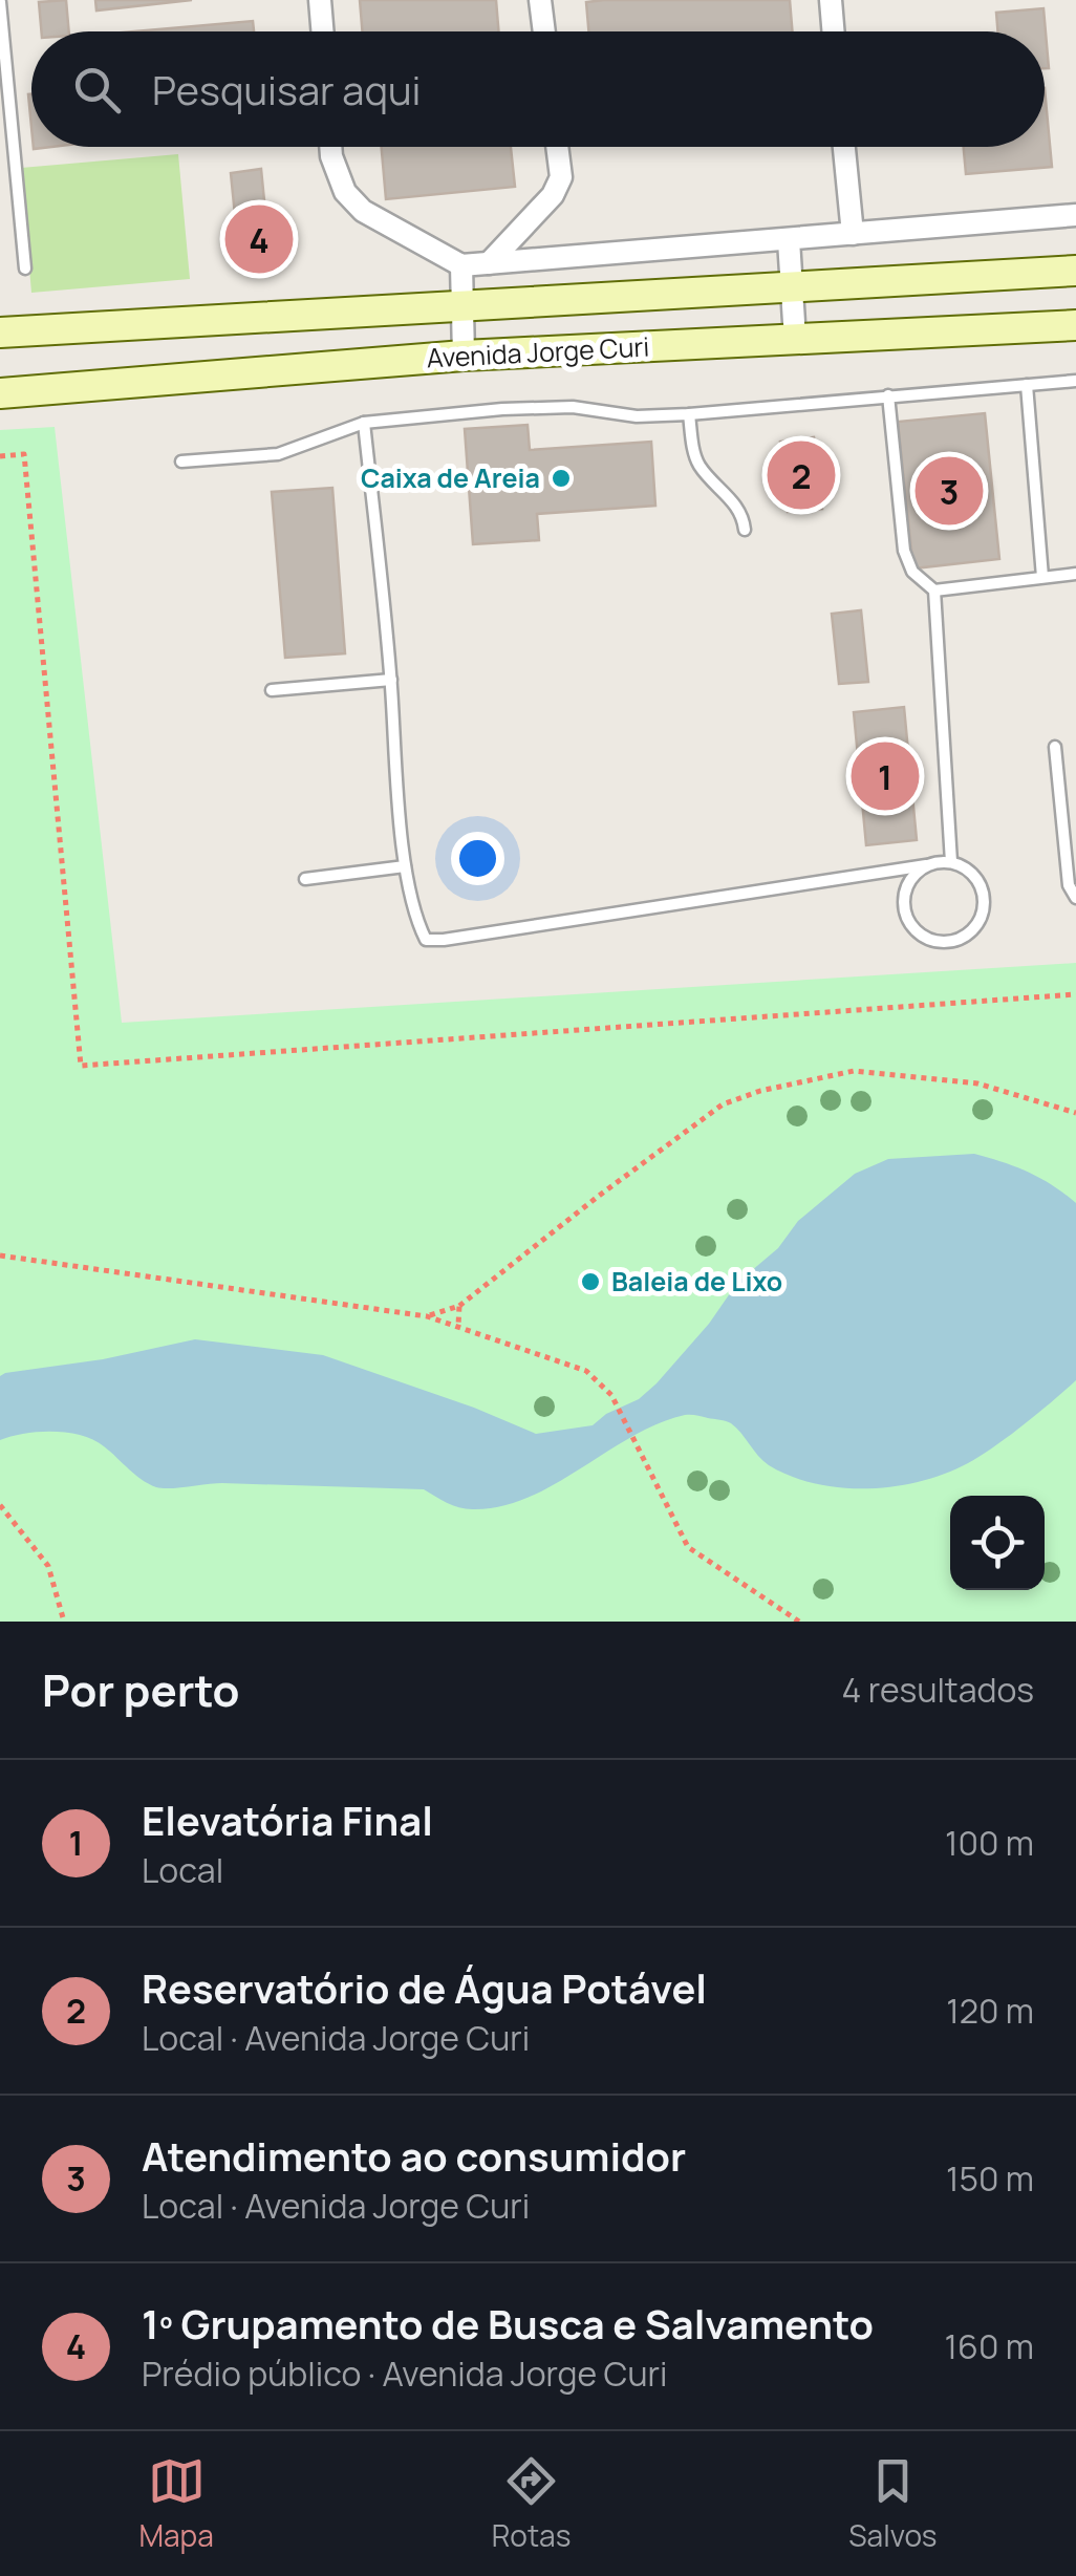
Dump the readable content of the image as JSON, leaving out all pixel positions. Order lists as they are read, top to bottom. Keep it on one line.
{"streets":{"street":["Avenida Jorge Curi"]},"places":["Caixa de Areia","Baleia de Lixo"],"page":{"search":"Pesquisar aqui","pins":["4","2","3","1"],"heading":["Por perto","4 resultados"],"list":[{"mark":"1","name":"Elevatória Final","note":"Local","value":"100 m"},{"mark":"2","name":"Reservatório de Água Potável","note":"Local · Avenida Jorge Curi","value":"120 m"},{"mark":"3","name":"Atendimento ao consumidor","note":"Local · Avenida Jorge Curi","value":"150 m"},{"mark":"4","name":"1º Grupamento de Busca e Salvamento","note":"Prédio público · Avenida Jorge Curi","value":"160 m"}],"nav":["Mapa","Rotas","Salvos"]}}
